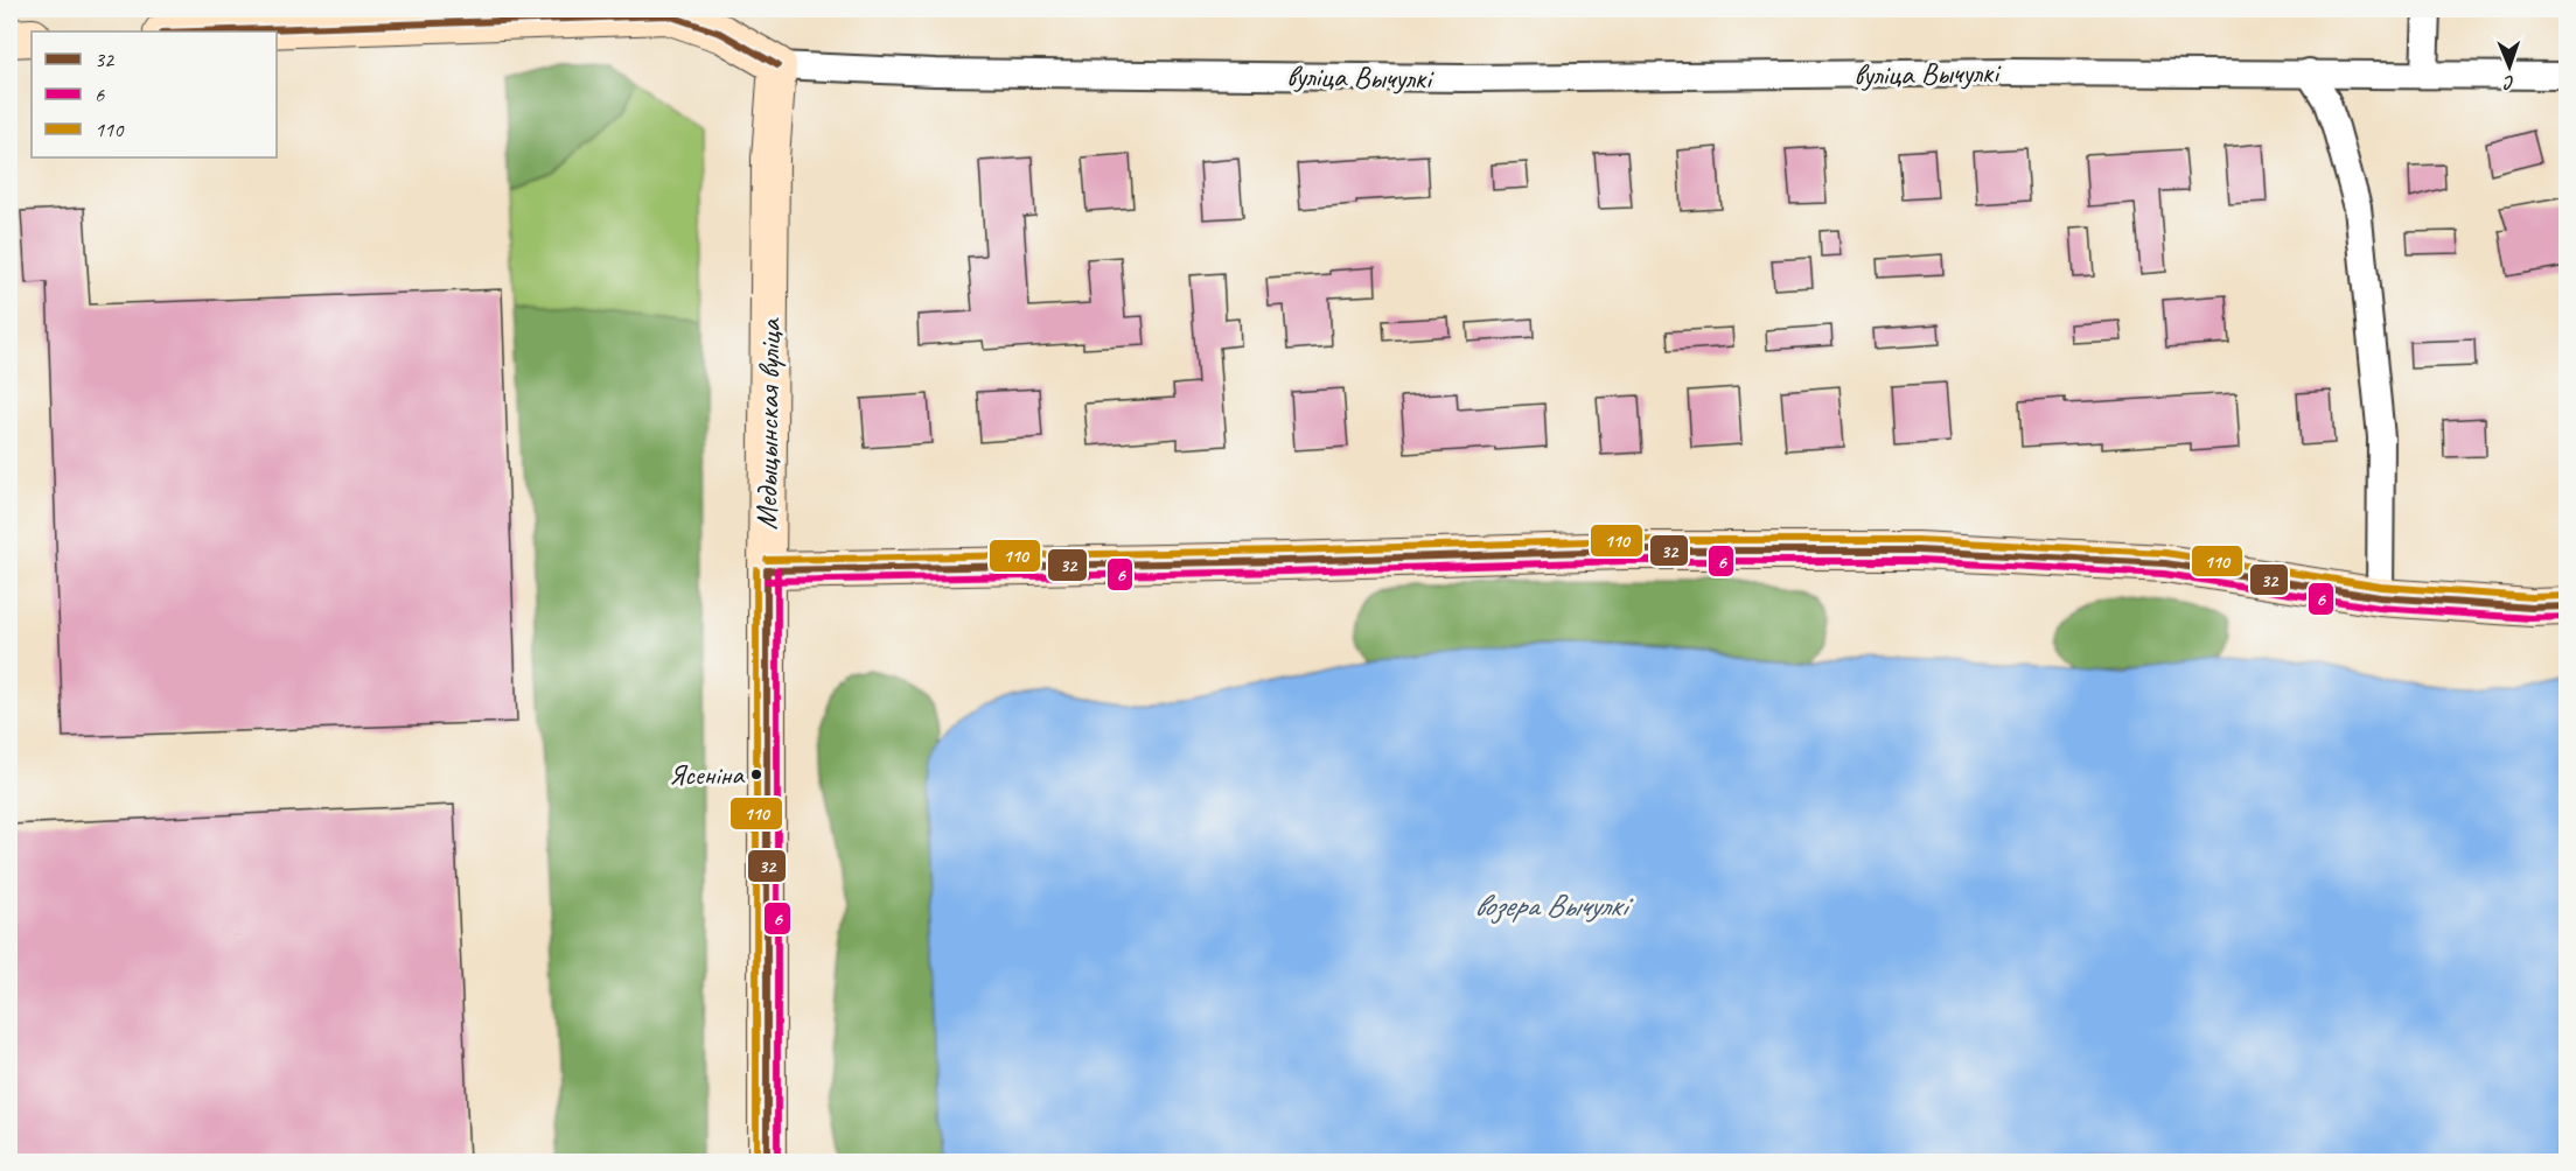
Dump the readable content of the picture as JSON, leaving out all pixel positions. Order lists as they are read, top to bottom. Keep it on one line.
{"streets":{"street":["вуліца Вычулкі","Медыцынская вуліца"]},"crossings":[["вуліца Вычулкі","Медыцынская вуліца"]],"water":["возера Вычулкі"],"places":["Ясеніна"],"lines":["transit line 32","transit line 110","transit line 6"],"legend":["32","6","110"],"north":"bottom"}
